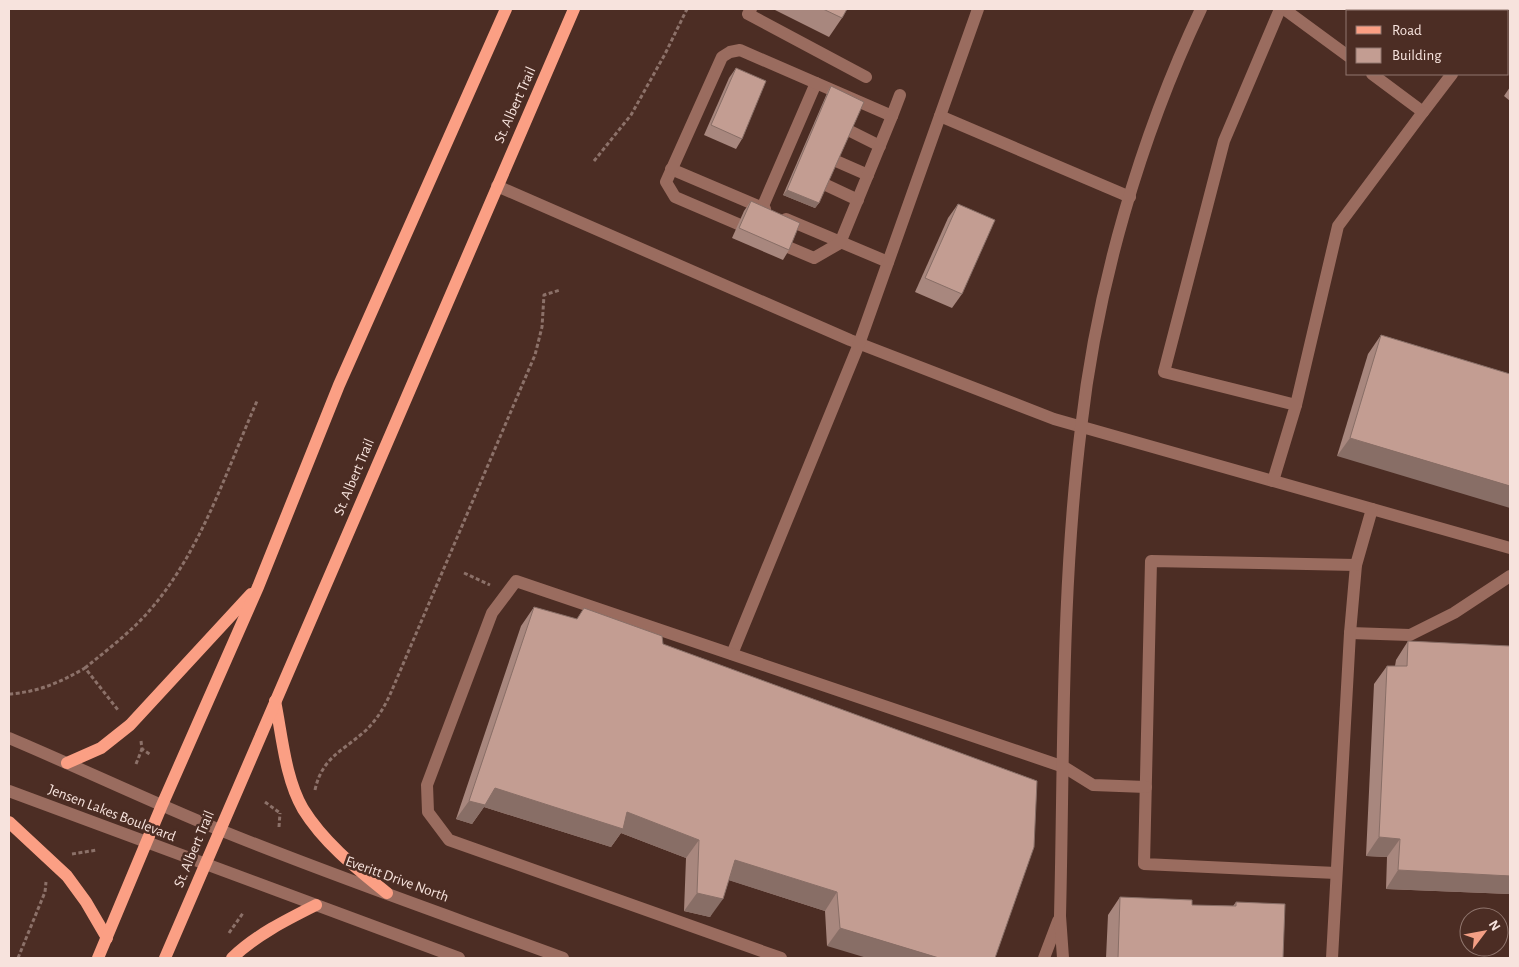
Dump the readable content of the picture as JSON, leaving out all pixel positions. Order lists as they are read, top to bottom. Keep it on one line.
{"streets":{"main road":["St. Albert Trail"],"street":["Jensen Lakes Boulevard","Everitt Drive North"]},"crossings":[["St. Albert Trail","Jensen Lakes Boulevard"],["St. Albert Trail","Everitt Drive North"],["Jensen Lakes Boulevard","Everitt Drive North"]],"legend":["Road","Building"],"north":"top right"}
